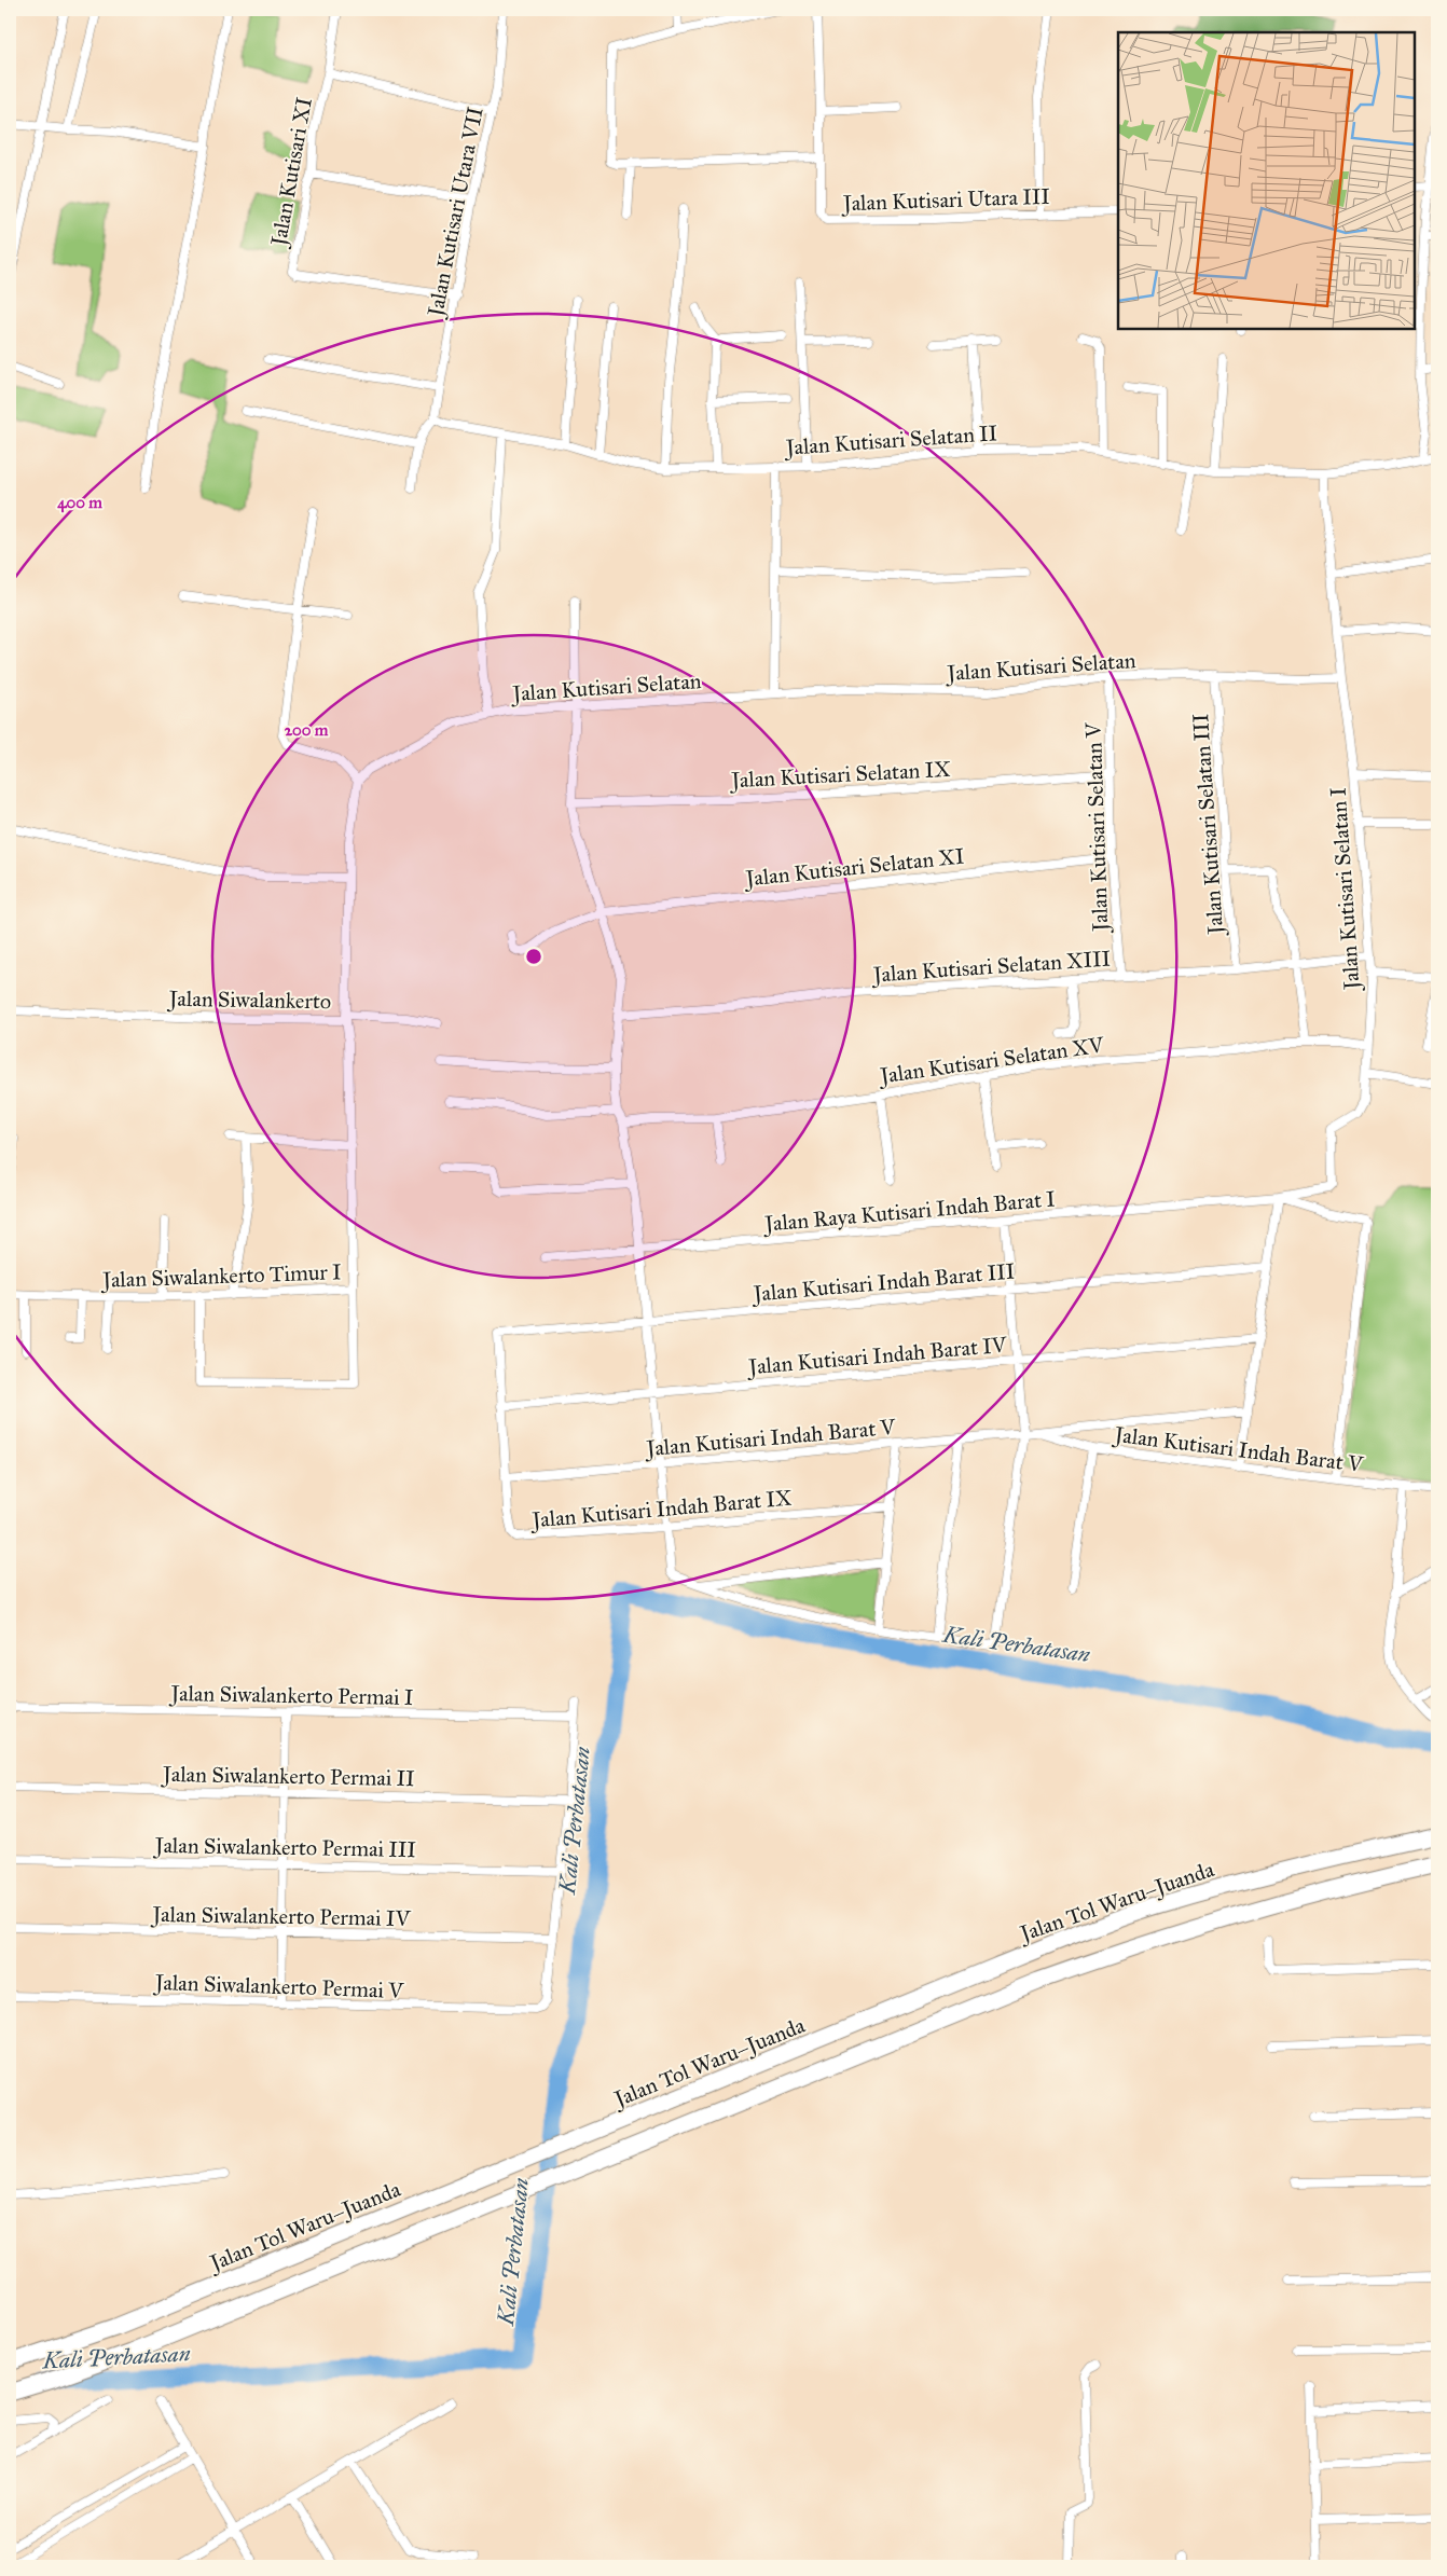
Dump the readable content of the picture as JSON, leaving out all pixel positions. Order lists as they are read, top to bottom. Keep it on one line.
{"streets":{"highway":["Jalan Tol Waru–Juanda"],"street":["Jalan Kutisari XI","Jalan Kutisari Utara III","Jalan Kutisari Utara VII","Jalan Kutisari Selatan II","Jalan Kutisari Selatan","Jalan Kutisari Selatan IX","Jalan Kutisari Selatan III","Jalan Kutisari Selatan V","Jalan Kutisari Selatan XI","Jalan Kutisari Selatan I","Jalan Kutisari Selatan XIII","Jalan Siwalankerto","Jalan Kutisari Selatan XV","Jalan Raya Kutisari Indah Barat I","Jalan Siwalankerto Timur I","Jalan Kutisari Indah Barat III","Jalan Kutisari Indah Barat IV","Jalan Kutisari Indah Barat V","Jalan Kutisari Indah Barat IX","Jalan Siwalankerto Permai I","Jalan Siwalankerto Permai II","Jalan Siwalankerto Permai III","Jalan Siwalankerto Permai IV","Jalan Siwalankerto Permai V"]},"crossings":[["Jalan Kutisari XI","Jalan Kutisari Utara VII"],["Jalan Kutisari Utara VII","Jalan Kutisari Selatan II"],["Jalan Kutisari Selatan","Jalan Kutisari Selatan III"],["Jalan Kutisari Selatan","Jalan Kutisari Selatan V"],["Jalan Kutisari Selatan","Jalan Kutisari Selatan I"],["Jalan Kutisari Selatan","Jalan Siwalankerto"],["Jalan Kutisari Selatan IX","Jalan Kutisari Selatan V"],["Jalan Kutisari Selatan III","Jalan Kutisari Selatan XIII"],["Jalan Kutisari Selatan V","Jalan Kutisari Selatan XI"],["Jalan Kutisari Selatan V","Jalan Kutisari Selatan XIII"],["Jalan Kutisari Selatan I","Jalan Kutisari Selatan XIII"],["Jalan Kutisari Selatan I","Jalan Kutisari Selatan XV"],["Jalan Kutisari Selatan I","Jalan Raya Kutisari Indah Barat I"],["Jalan Siwalankerto","Jalan Siwalankerto Timur I"],["Jalan Kutisari Indah Barat III","Jalan Kutisari Indah Barat IX"],["Jalan Kutisari Indah Barat IV","Jalan Kutisari Indah Barat IX"],["Jalan Kutisari Indah Barat V","Jalan Kutisari Indah Barat IX"],["Jalan Siwalankerto Permai IV","Jalan Siwalankerto Permai V"]],"water":["Kali Perbatasan"],"rings":["400 m","200 m"]}
